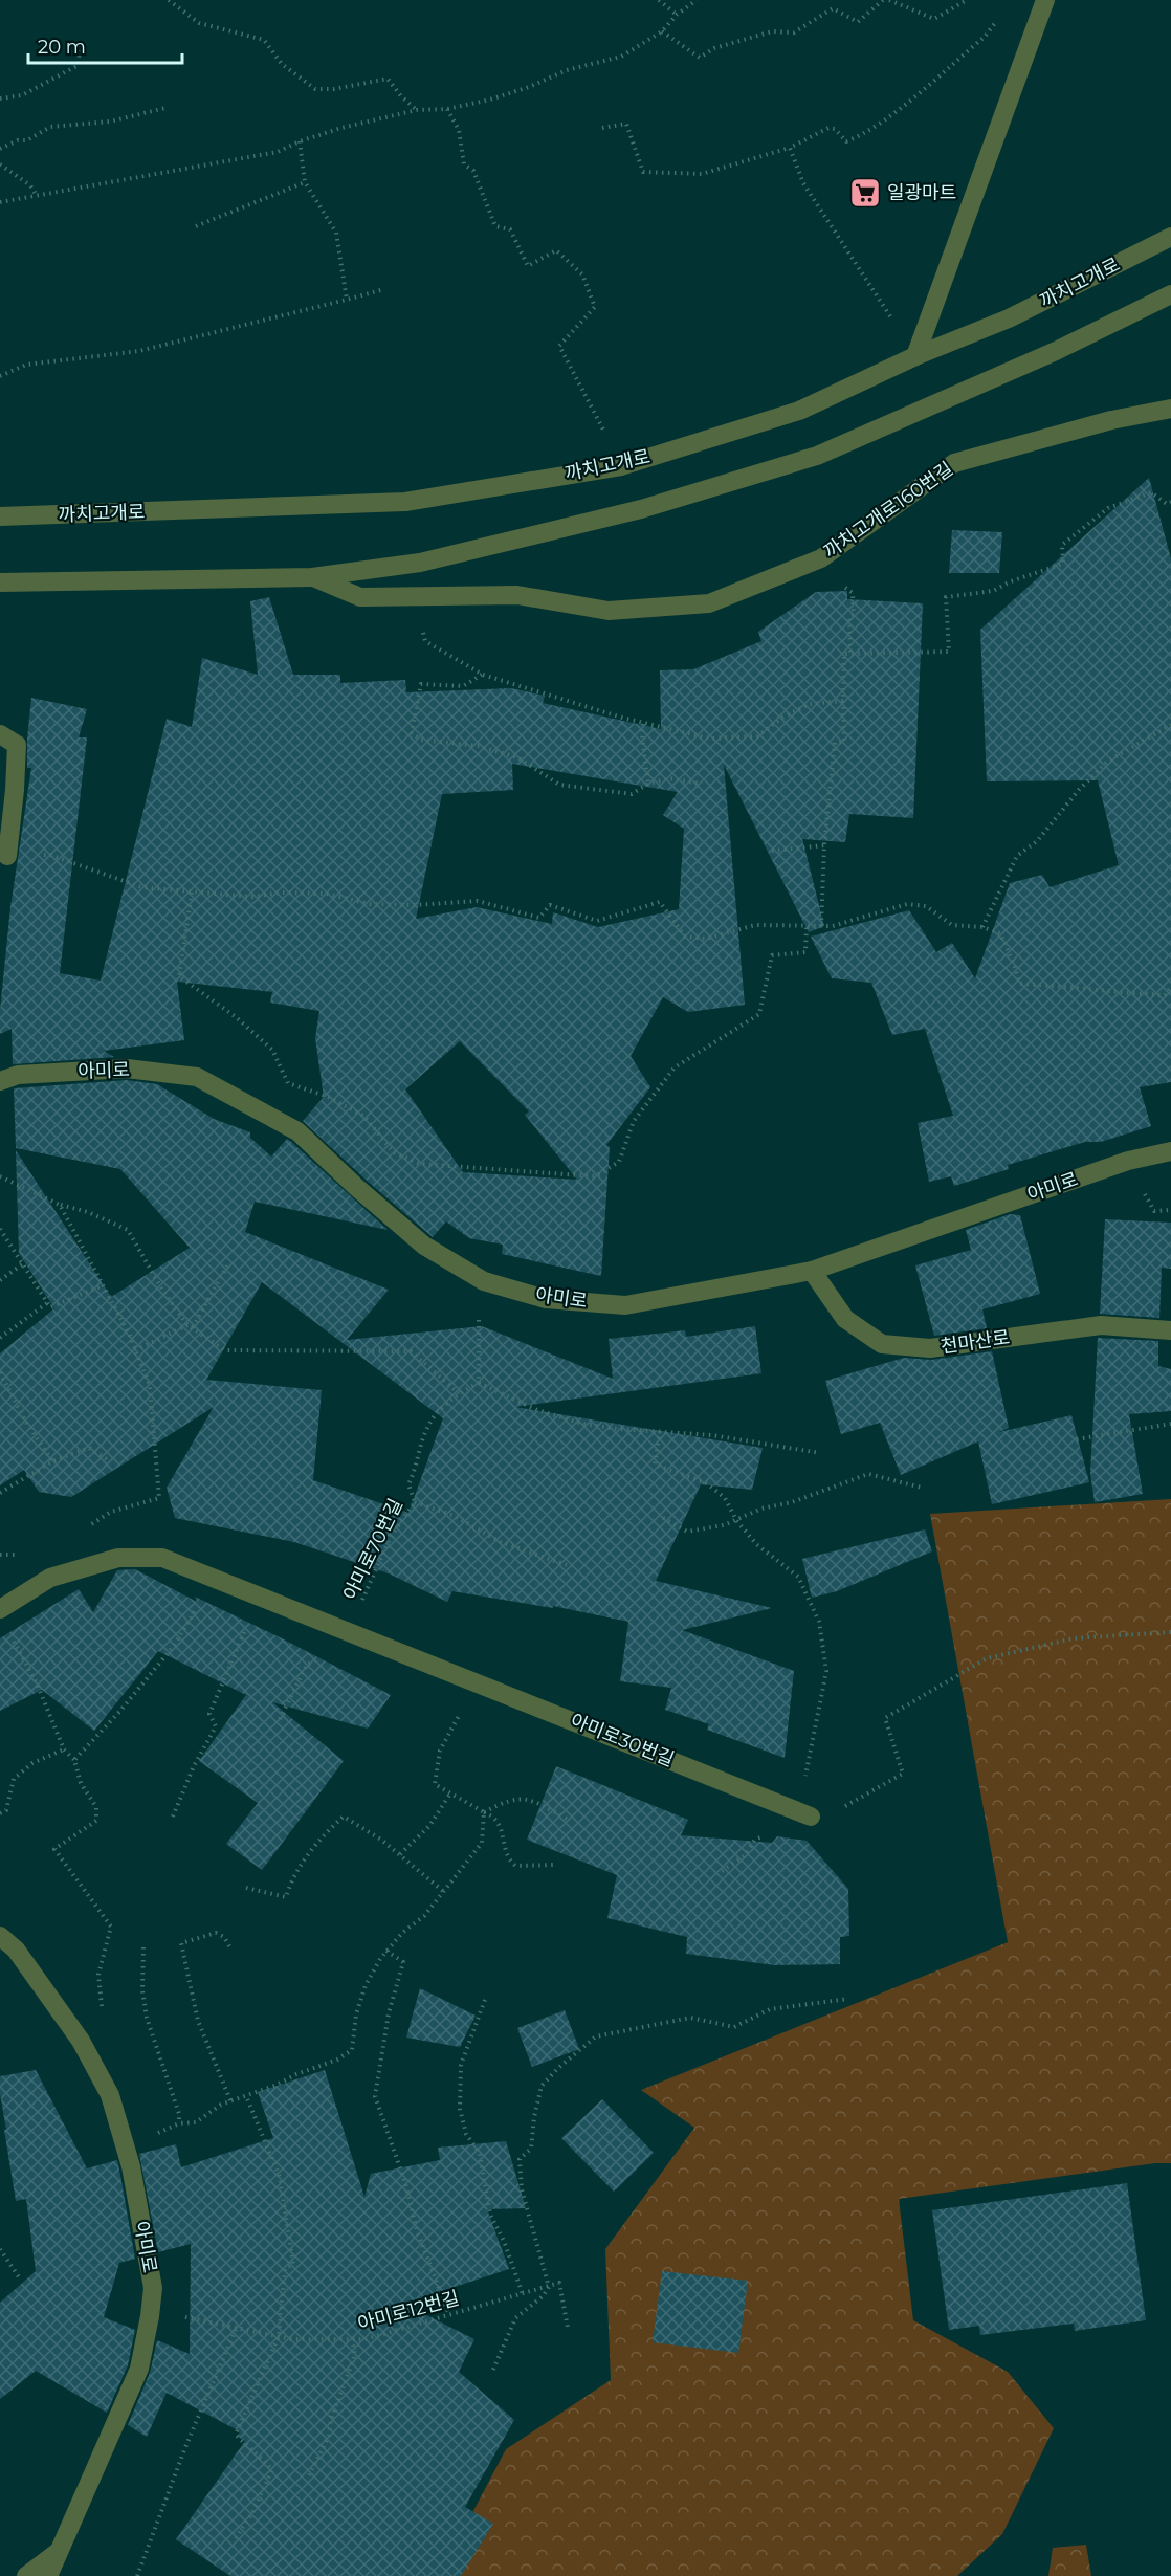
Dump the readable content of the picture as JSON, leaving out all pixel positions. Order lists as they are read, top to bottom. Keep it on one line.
{"streets":{"street":["까치고개로","까치고개로160번길","아미로","천마산로","아미로30번길"],"path":["아미로70번길","아미로12번길"]},"crossings":[["아미로","천마산로"],["아미로","아미로12번길"],["아미로70번길","아미로30번길"]],"places":{"supermarket":["일광마트"]},"scale_bar":"20 m"}
